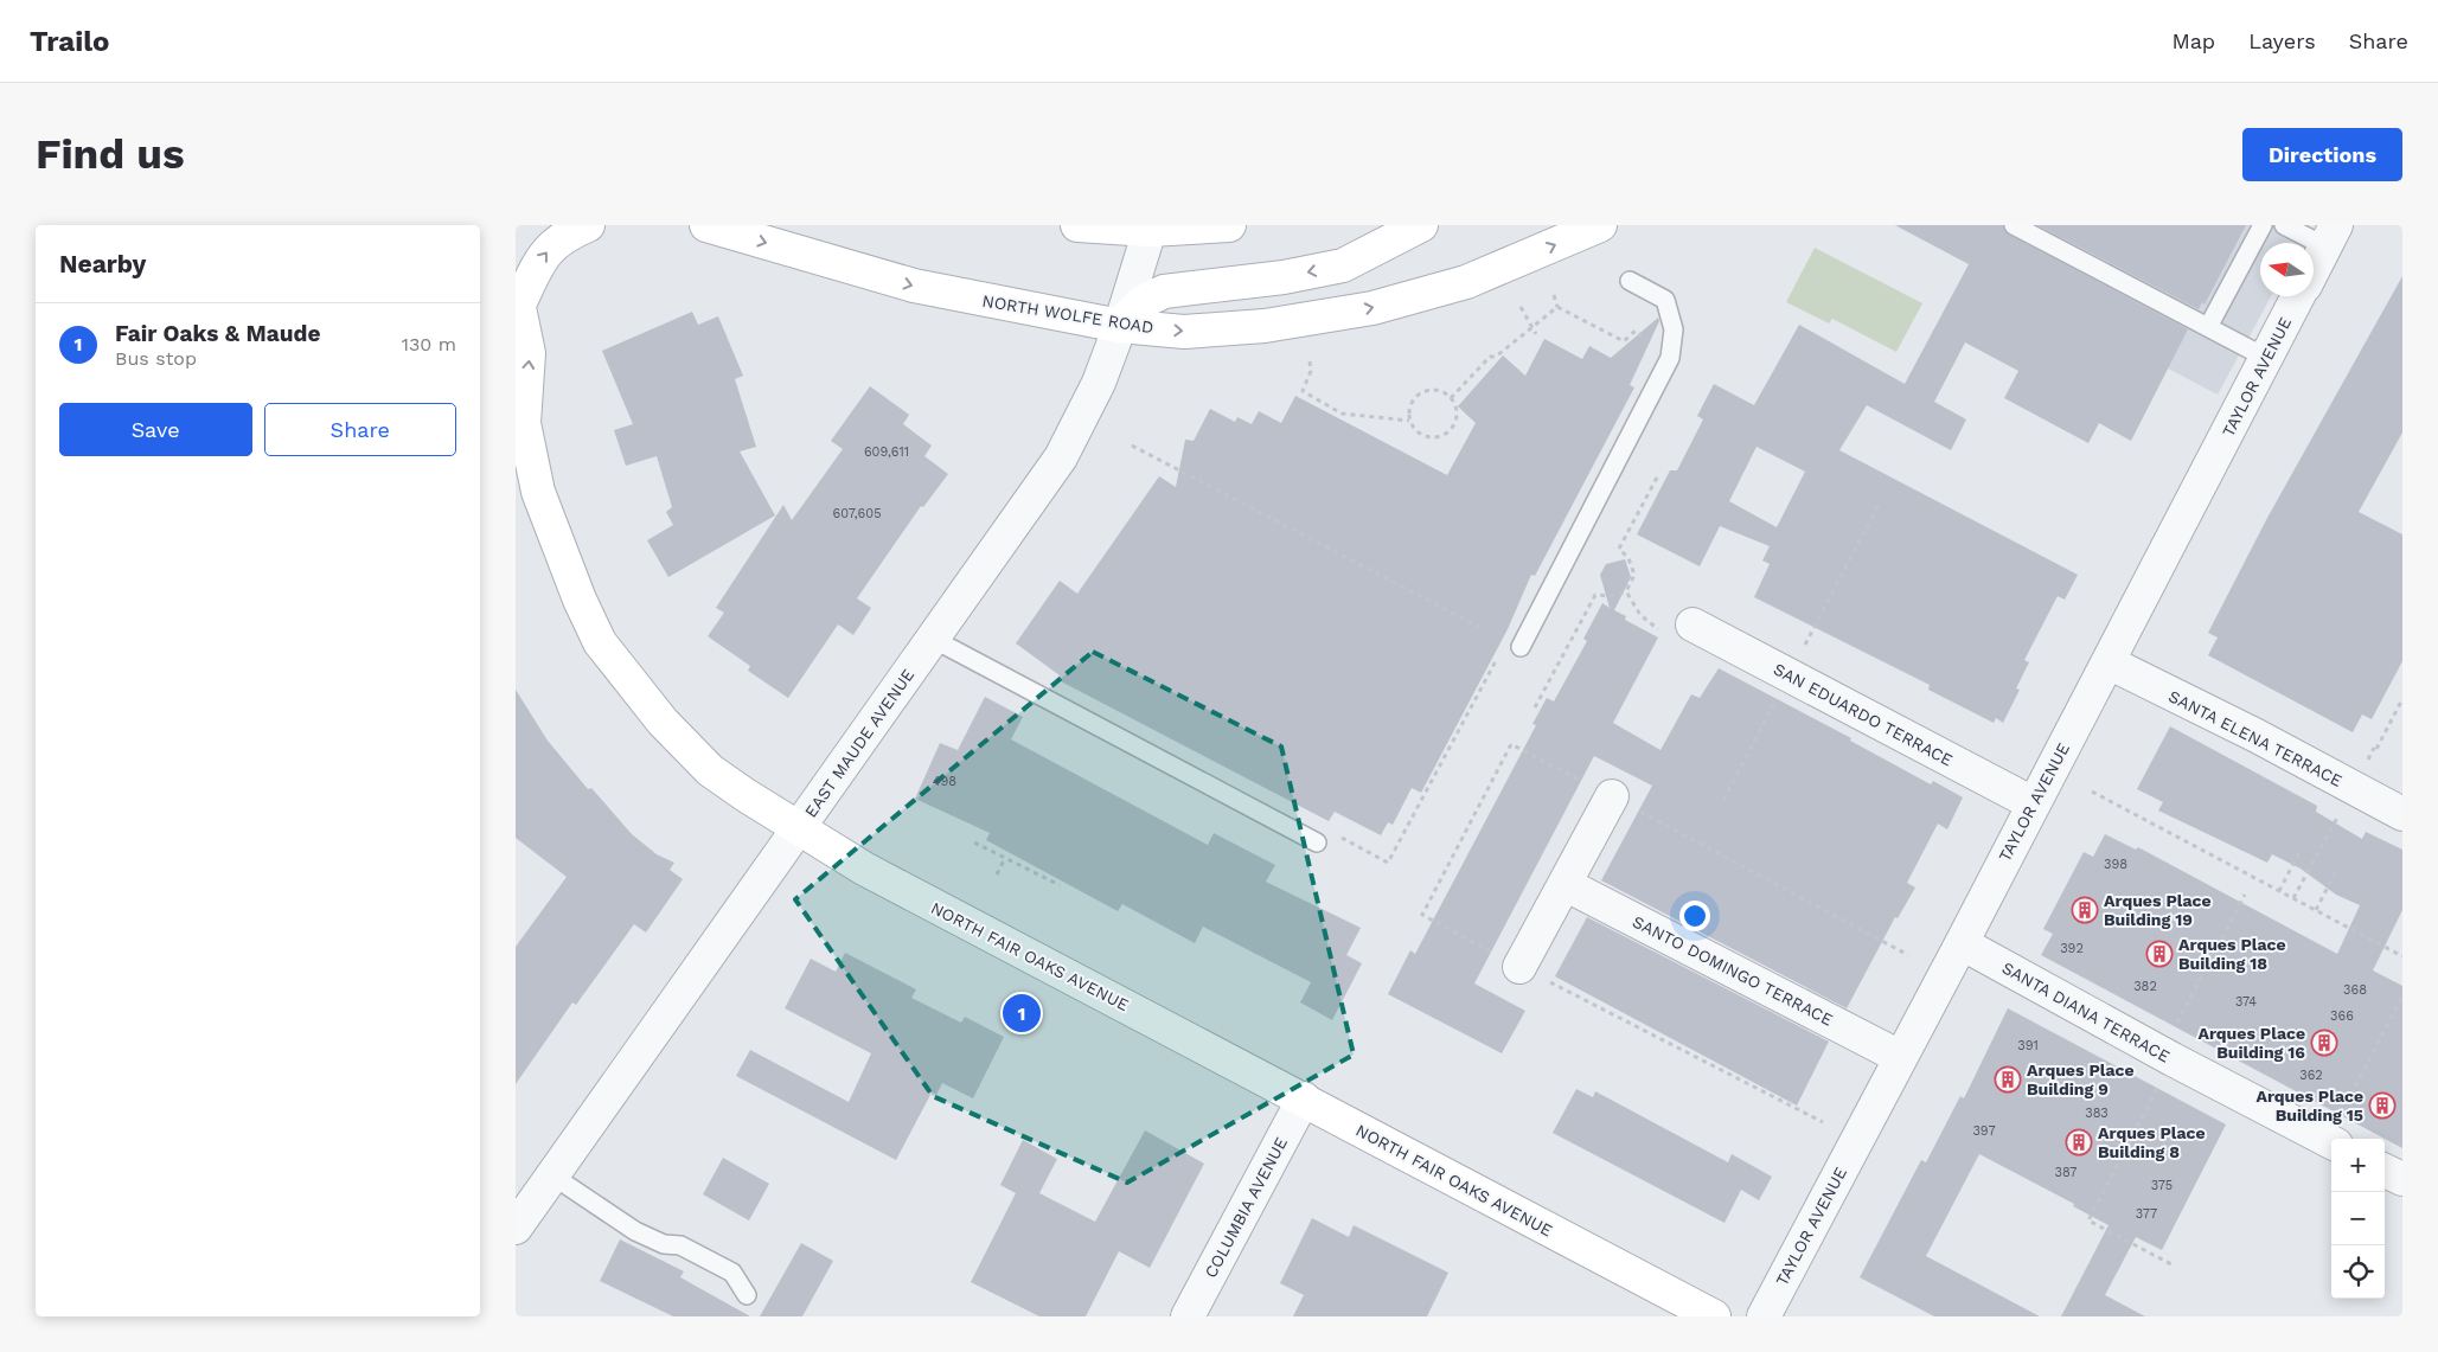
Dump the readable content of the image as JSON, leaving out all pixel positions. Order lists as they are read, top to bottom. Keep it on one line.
{"streets":{"main road":["NORTH WOLFE ROAD","NORTH FAIR OAKS AVENUE"],"street":["TAYLOR AVENUE","SAN EDUARDO TERRACE","SANTA ELENA TERRACE","EAST MAUDE AVENUE","SANTO DOMINGO TERRACE","SANTA DIANA TERRACE","COLUMBIA AVENUE"]},"crossings":[["NORTH WOLFE ROAD","EAST MAUDE AVENUE"],["TAYLOR AVENUE","SAN EDUARDO TERRACE"],["TAYLOR AVENUE","SANTA ELENA TERRACE"],["TAYLOR AVENUE","SANTO DOMINGO TERRACE"],["TAYLOR AVENUE","SANTA DIANA TERRACE"],["EAST MAUDE AVENUE","NORTH FAIR OAKS AVENUE"],["NORTH FAIR OAKS AVENUE","COLUMBIA AVENUE"]],"places":{"building":["Arques Place Building 19","Arques Place Building 18","Arques Place Building 16","Arques Place Building 9","Arques Place Building 15","Arques Place Building 8"]},"house_numbers":["609,611","607,605","498","398","392","382","368","374","366","391","362","383","397","387","375","377"],"north":"left","page":{"header":"Trailo","nav":["Map","Layers","Share"],"buttons":["Directions",["Save","Share"]],"title":"Find us","heading":"Nearby","list":[{"mark":"1","name":"Fair Oaks & Maude","note":"Bus stop","value":"130 m"}],"pins":"1","map_buttons":["+","−"]}}
